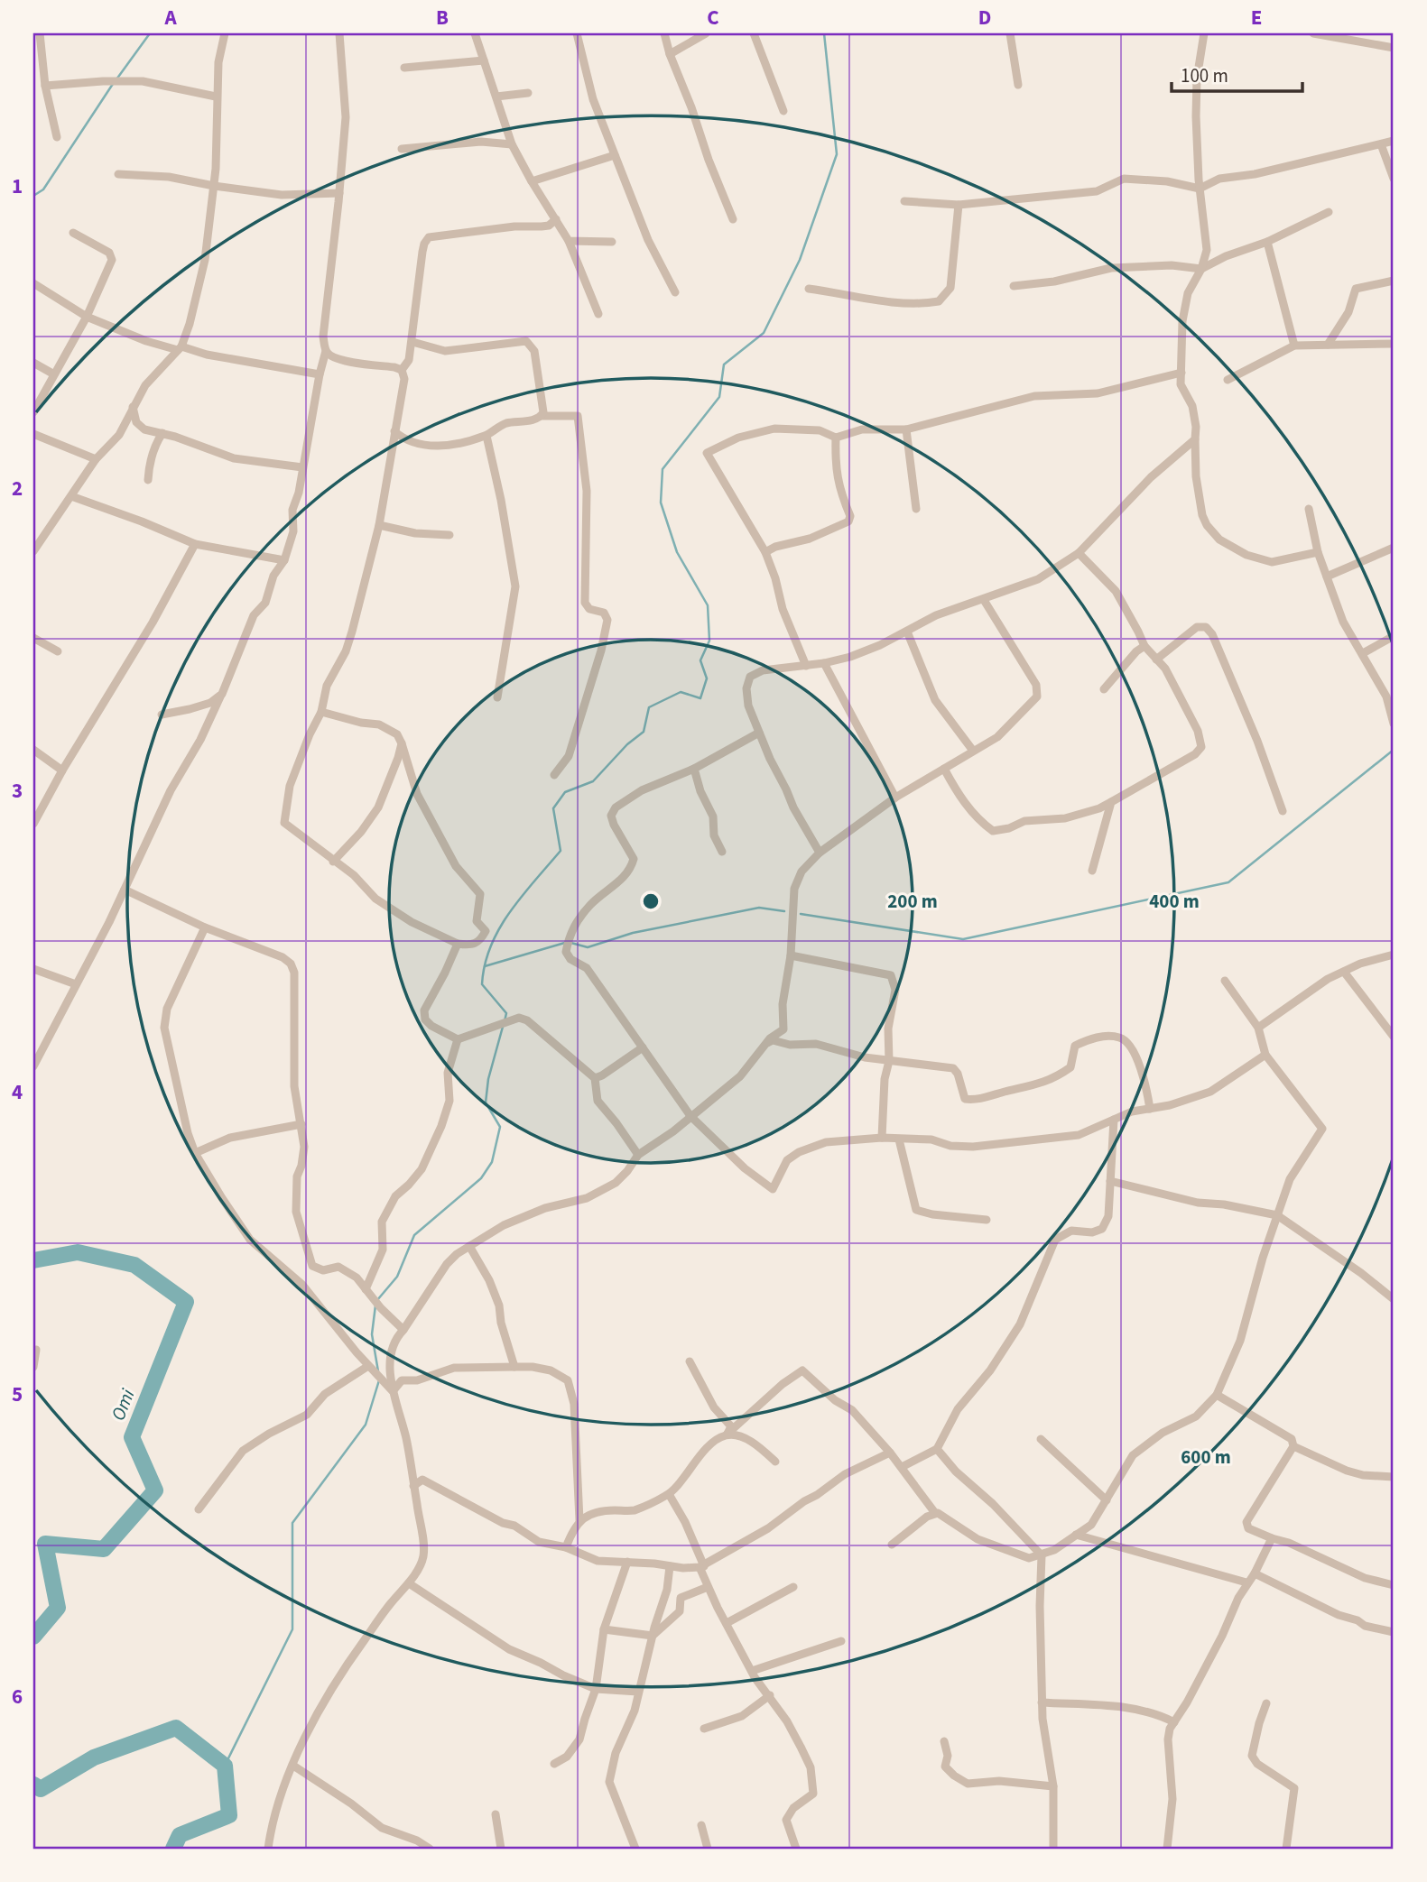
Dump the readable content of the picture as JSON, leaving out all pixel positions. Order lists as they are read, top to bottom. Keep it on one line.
{"water":["Omi"],"scale_bar":"100 m","grid":{"columns":["A","B","C","D","E"],"rows":["1","2","3","4","5","6"]},"rings":["200 m","400 m","600 m"]}
